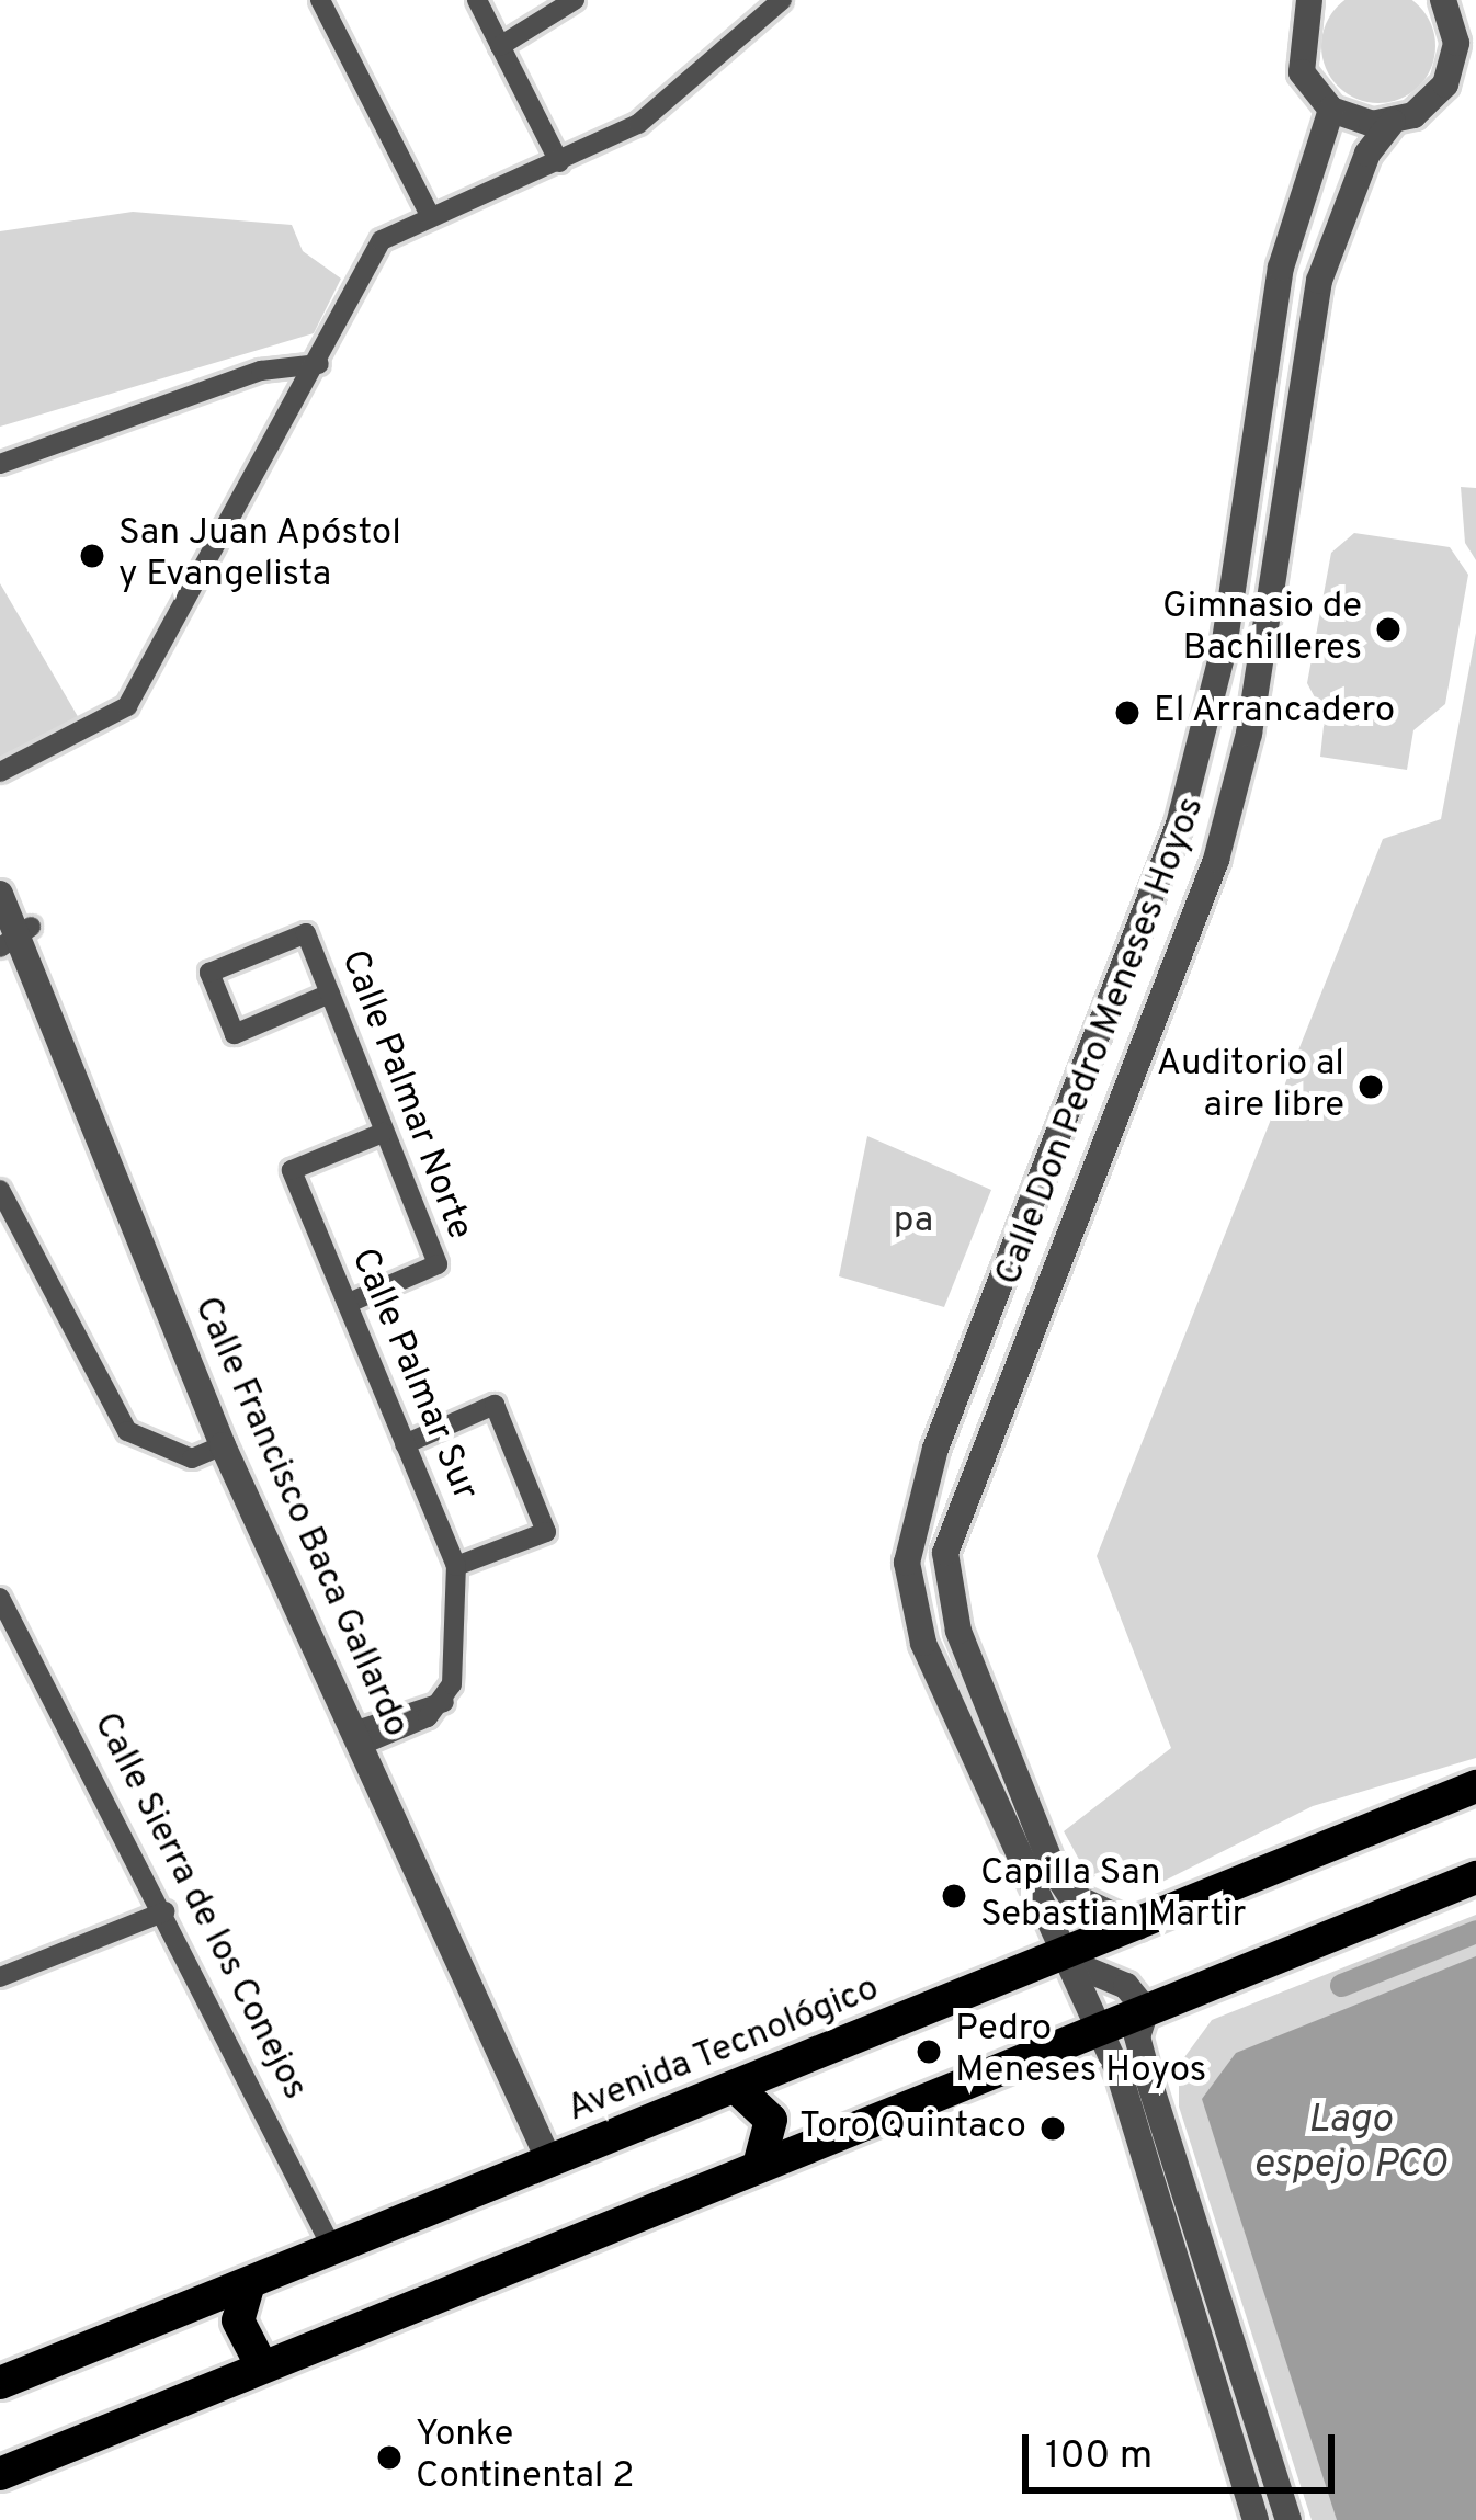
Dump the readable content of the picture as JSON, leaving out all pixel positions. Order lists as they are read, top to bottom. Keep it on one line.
{"streets":{"main road":["Avenida Tecnológico"],"street":["Calle Don Pedro Meneses Hoyos","Calle Palmar Norte","Calle Palmar Sur","Calle Francisco Baca Gallardo","Calle Sierra de los Conejos"]},"crossings":[["Calle Don Pedro Meneses Hoyos","Avenida Tecnológico"],["Calle Palmar Norte","Calle Palmar Sur"],["Calle Palmar Sur","Calle Francisco Baca Gallardo"],["Calle Francisco Baca Gallardo","Avenida Tecnológico"],["Calle Sierra de los Conejos","Avenida Tecnológico"]],"water":["Lago espejo PCO"],"parks":["pa"],"places":["San Juan Apóstol y Evangelista","Gimnasio de Bachilleres","El Arrancadero","Auditorio al aire libre","Capilla San Sebastian Martir","Pedro Meneses Hoyos","Toro Quintaco","Yonke Continental 2"],"scale_bar":"100 m"}
